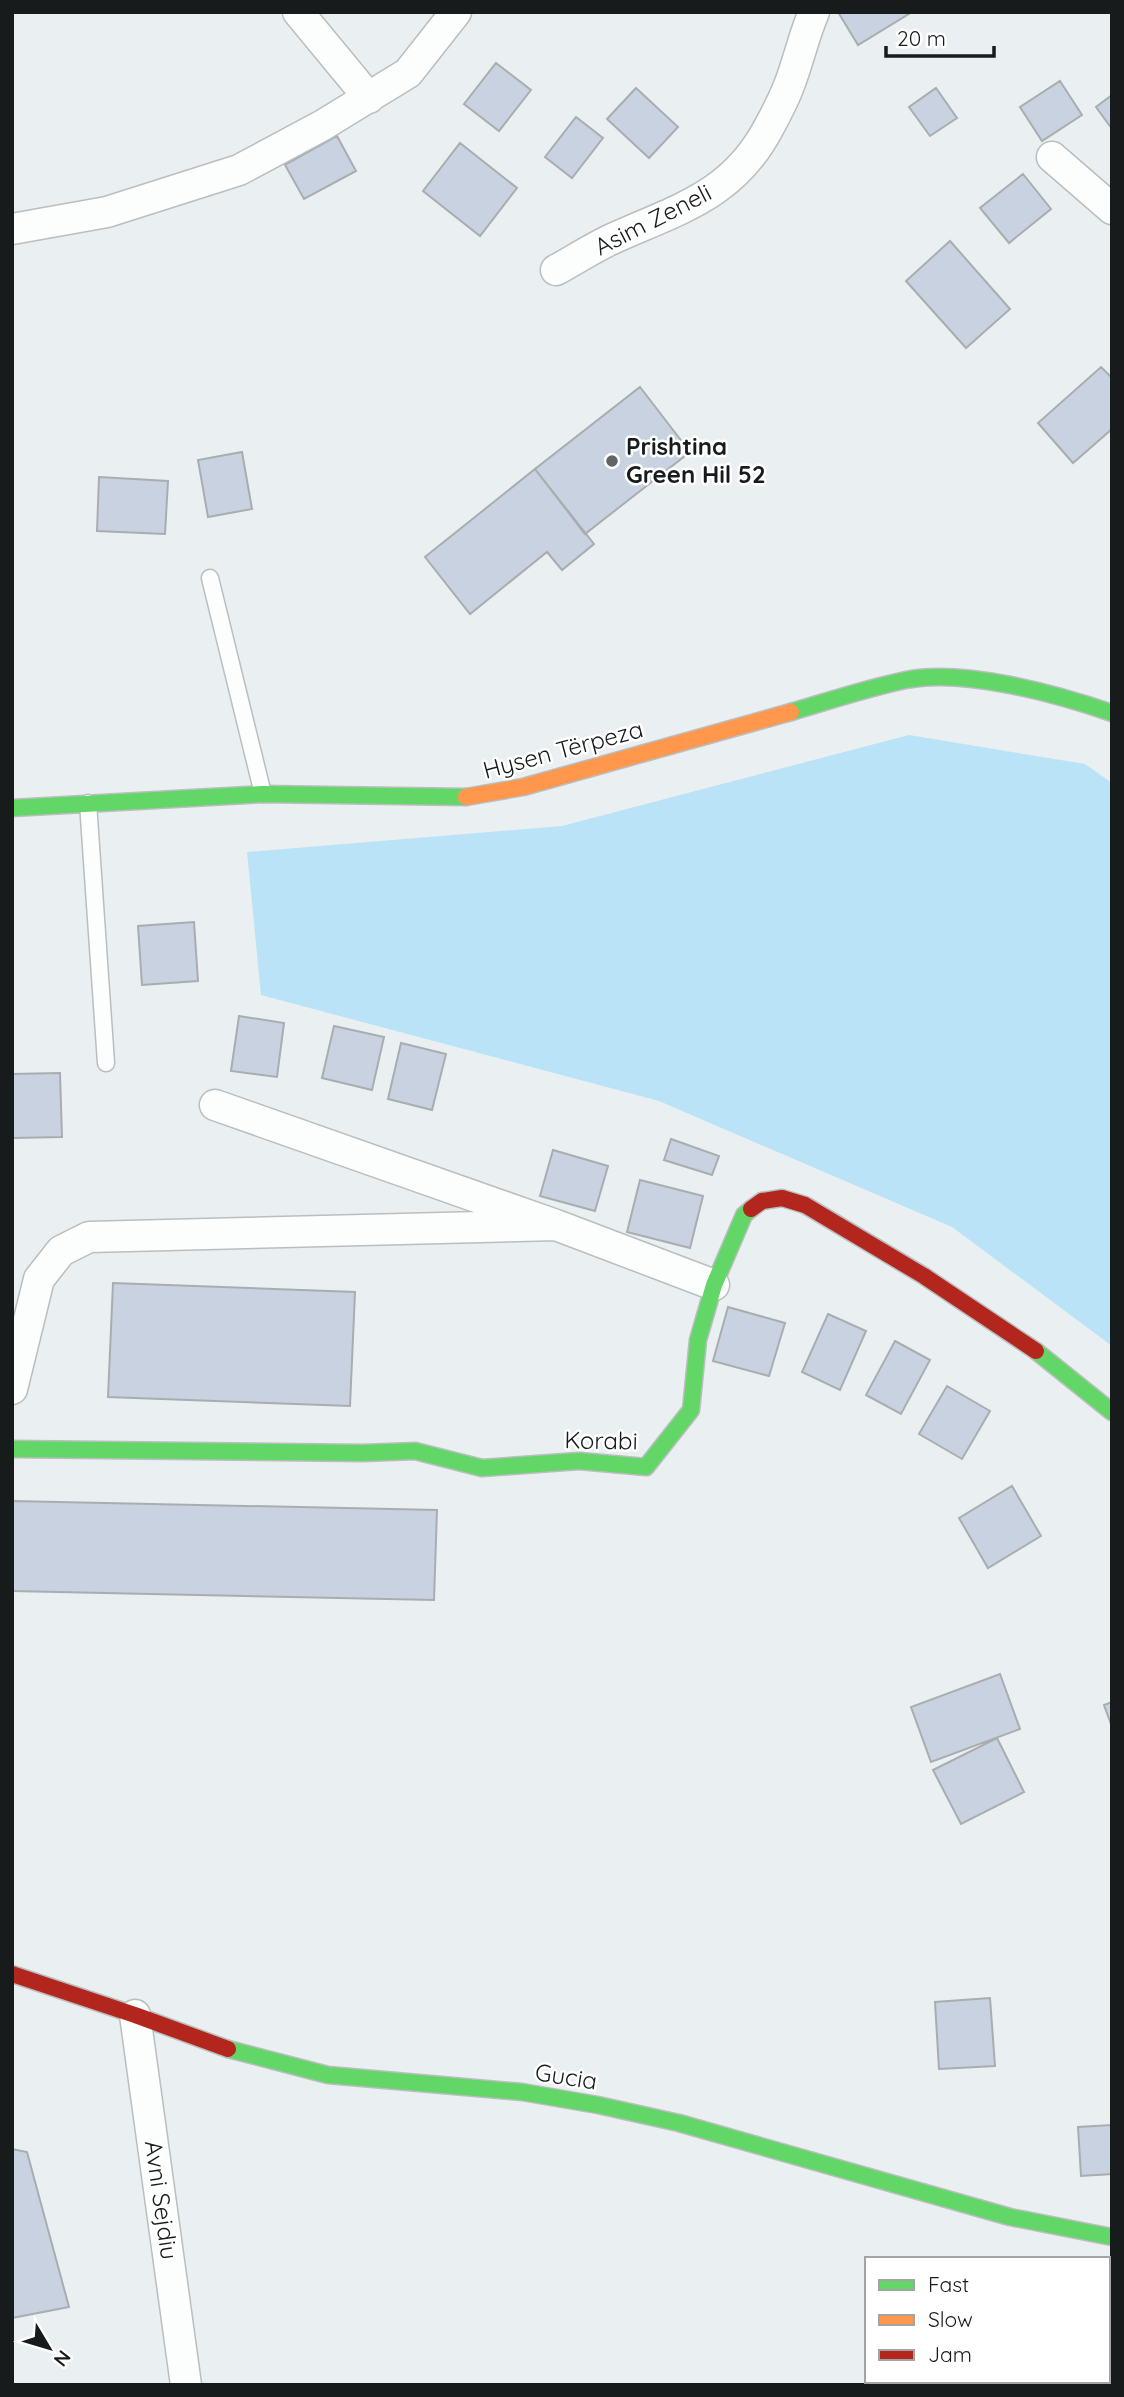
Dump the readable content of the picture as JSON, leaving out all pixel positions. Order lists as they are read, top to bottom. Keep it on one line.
{"streets":{"street":["Asim Zeneli","Hysen Tërpeza","Korabi","Gucia","Avni Sejdiu"]},"crossings":[["Gucia","Avni Sejdiu"]],"places":["Prishtina Green Hil 52"],"legend":["Fast","Slow","Jam"],"scale_bar":"20 m","north":"bottom right"}
